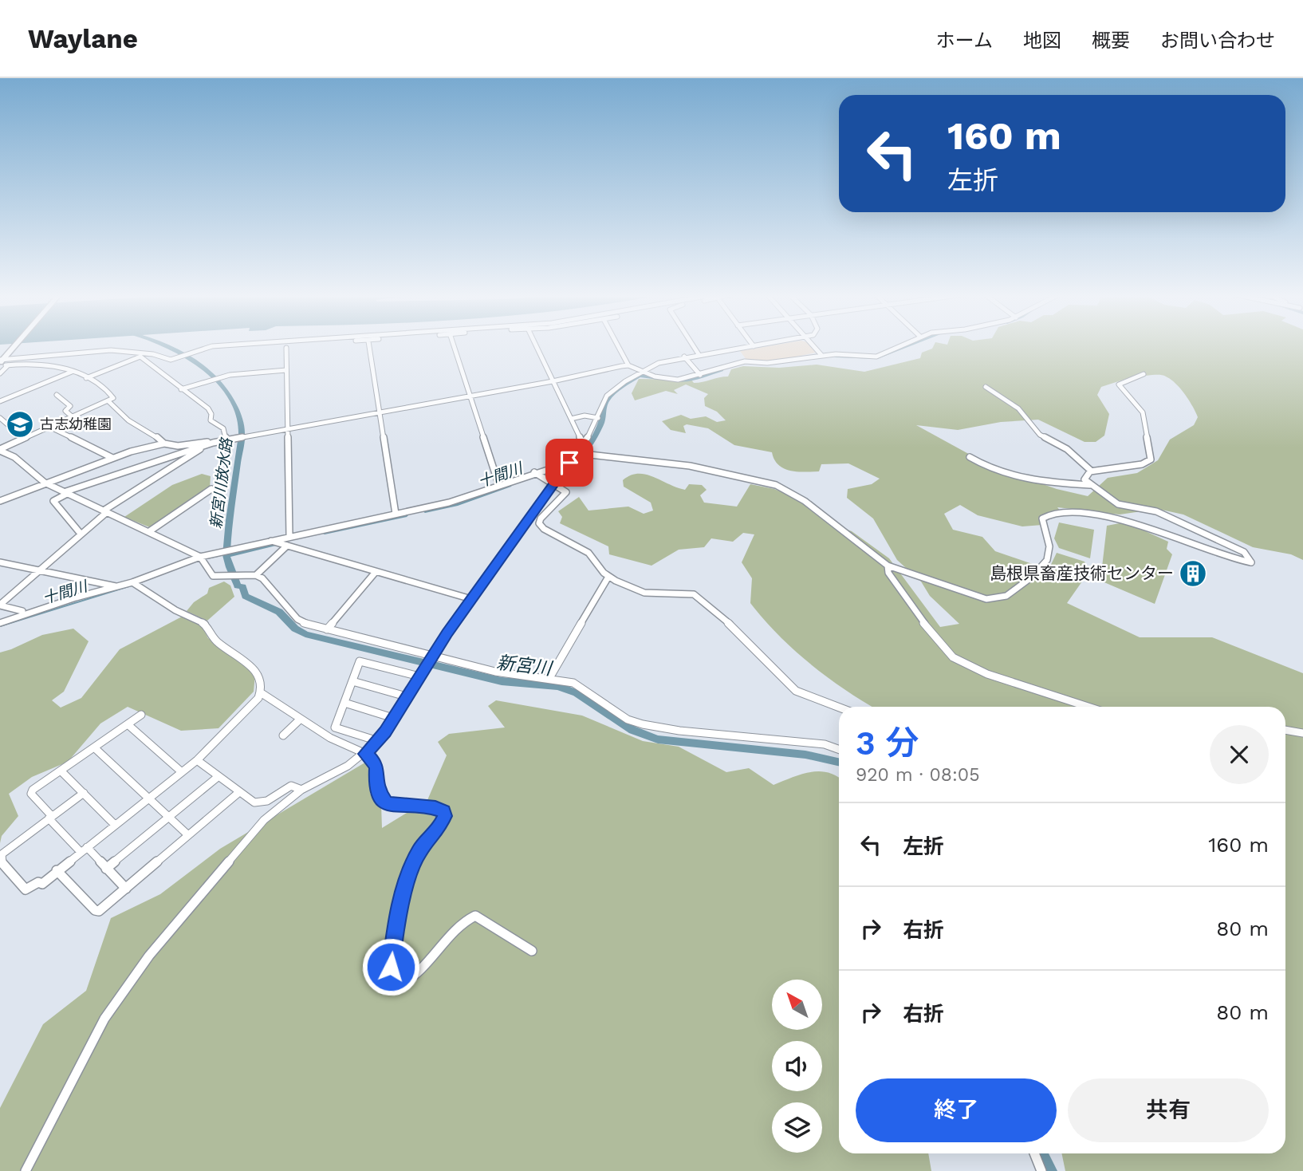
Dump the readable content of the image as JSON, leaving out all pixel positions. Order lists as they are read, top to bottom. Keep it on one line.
{"water":["十間川","新宮川放水路","新宮川"],"places":{"school or university":["古志幼稚園"],"building":["島根県畜産技術センター"]},"north":"top left","page":{"header":"Waylane","nav":["ホーム","地図","概要","お問い合わせ"],"turn":["160 m","左折"],"heading":["3 分","920 m · 08:05"],"list":[{"name":"左折","value":"160 m"},{"name":"右折","value":"80 m"},{"name":"右折","value":"80 m"}],"buttons":["終了","共有"]}}
